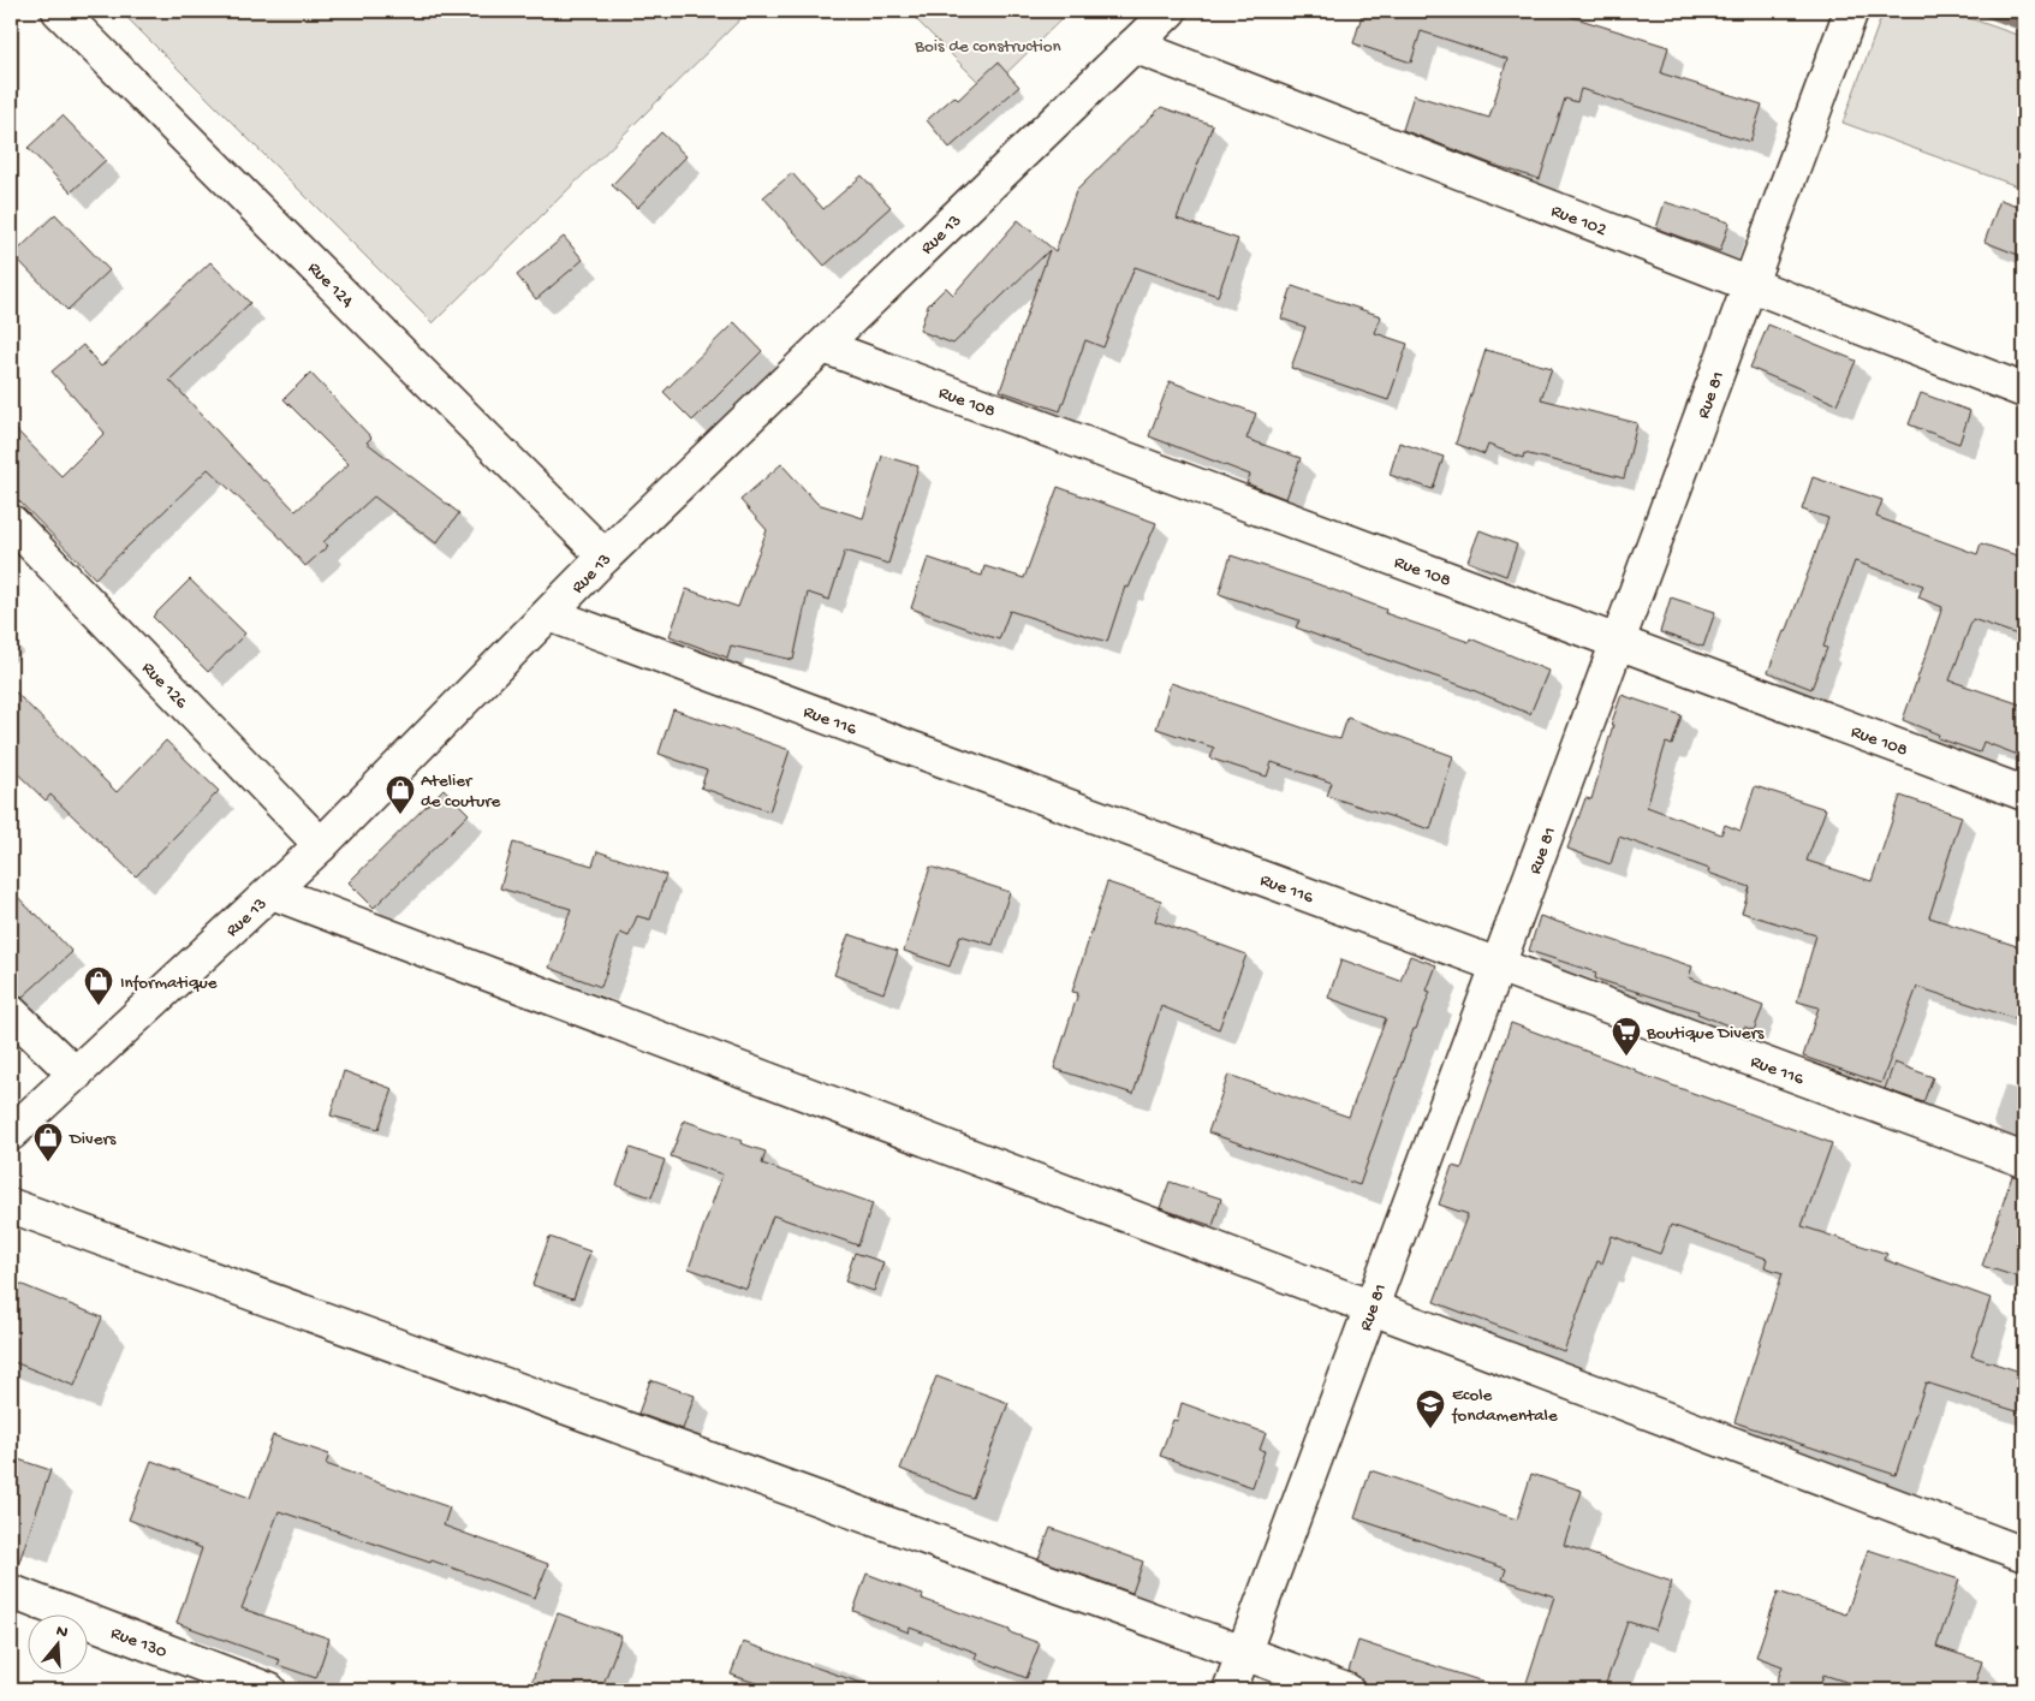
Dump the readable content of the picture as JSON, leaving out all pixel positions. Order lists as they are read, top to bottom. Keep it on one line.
{"streets":{"street":["Rue 102","Rue 13","Rue 124","Rue 81","Rue 108","Rue 126","Rue 116","Rue 130"]},"crossings":[["Rue 102","Rue 13"],["Rue 102","Rue 81"],["Rue 13","Rue 124"],["Rue 13","Rue 108"],["Rue 13","Rue 126"],["Rue 13","Rue 116"],["Rue 81","Rue 108"],["Rue 81","Rue 116"]],"parks":["Bois de construction"],"places":{"shop":["Atelier de couture","Informatique","Divers"],"supermarket":["Boutique Divers"],"school or university":["Ecole fondamentale"]},"north":"top"}
